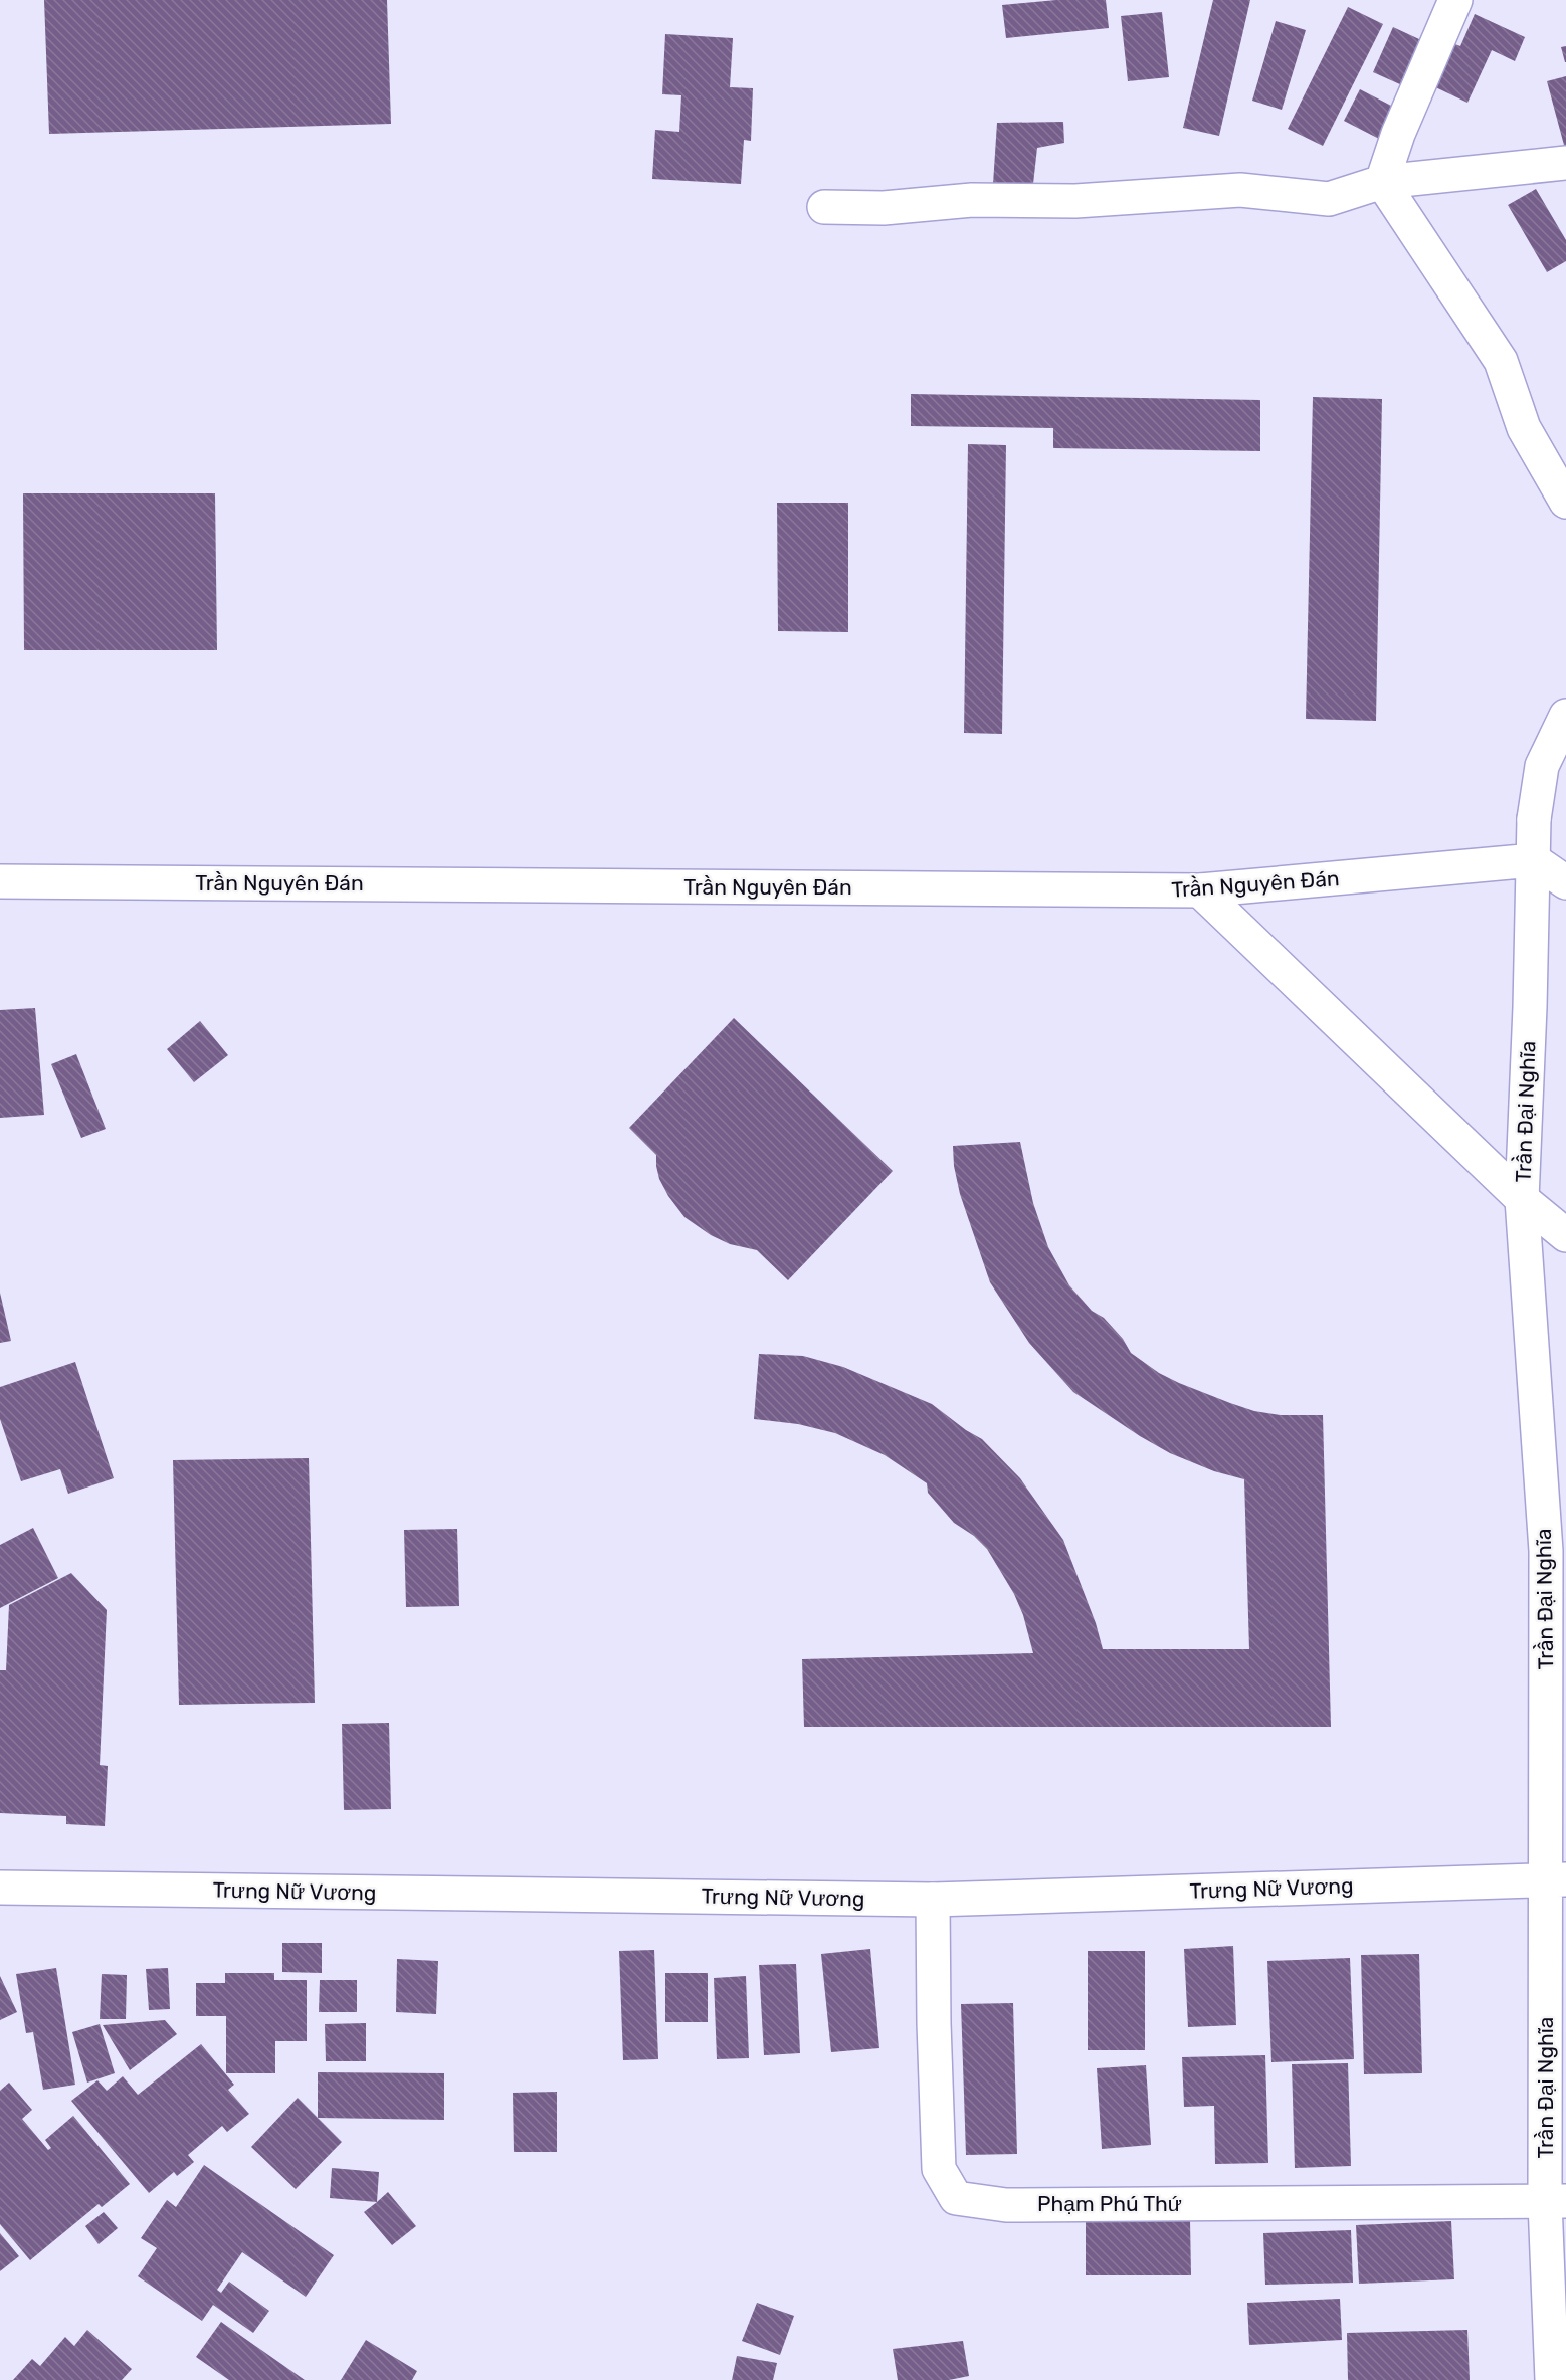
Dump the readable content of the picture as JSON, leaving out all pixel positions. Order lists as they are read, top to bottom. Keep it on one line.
{"streets":{"street":["Trần Nguyên Đán","Trần Đại Nghĩa","Trưng Nữ Vương","Phạm Phú Thứ"]},"crossings":[["Trần Nguyên Đán","Trần Đại Nghĩa"],["Trần Đại Nghĩa","Trưng Nữ Vương"],["Trần Đại Nghĩa","Phạm Phú Thứ"],["Trưng Nữ Vương","Phạm Phú Thứ"]]}
